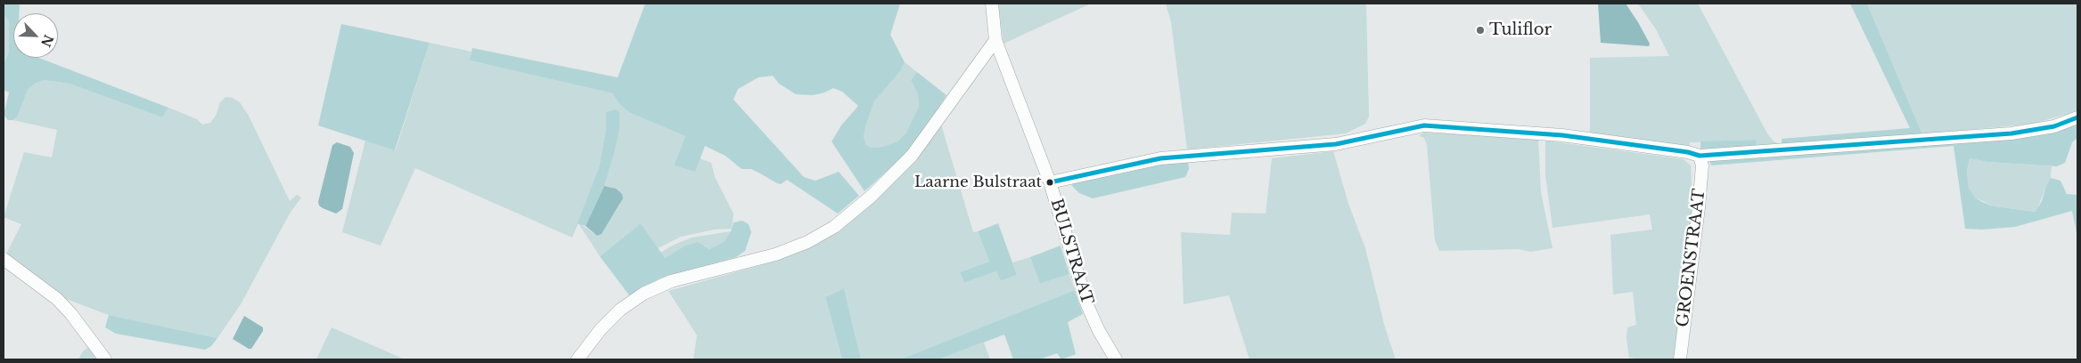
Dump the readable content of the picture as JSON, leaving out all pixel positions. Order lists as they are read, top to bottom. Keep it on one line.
{"streets":{"street":["BULSTRAAT","GROENSTRAAT"]},"places":["Tuliflor","Laarne Bulstraat"],"north":"bottom right"}
